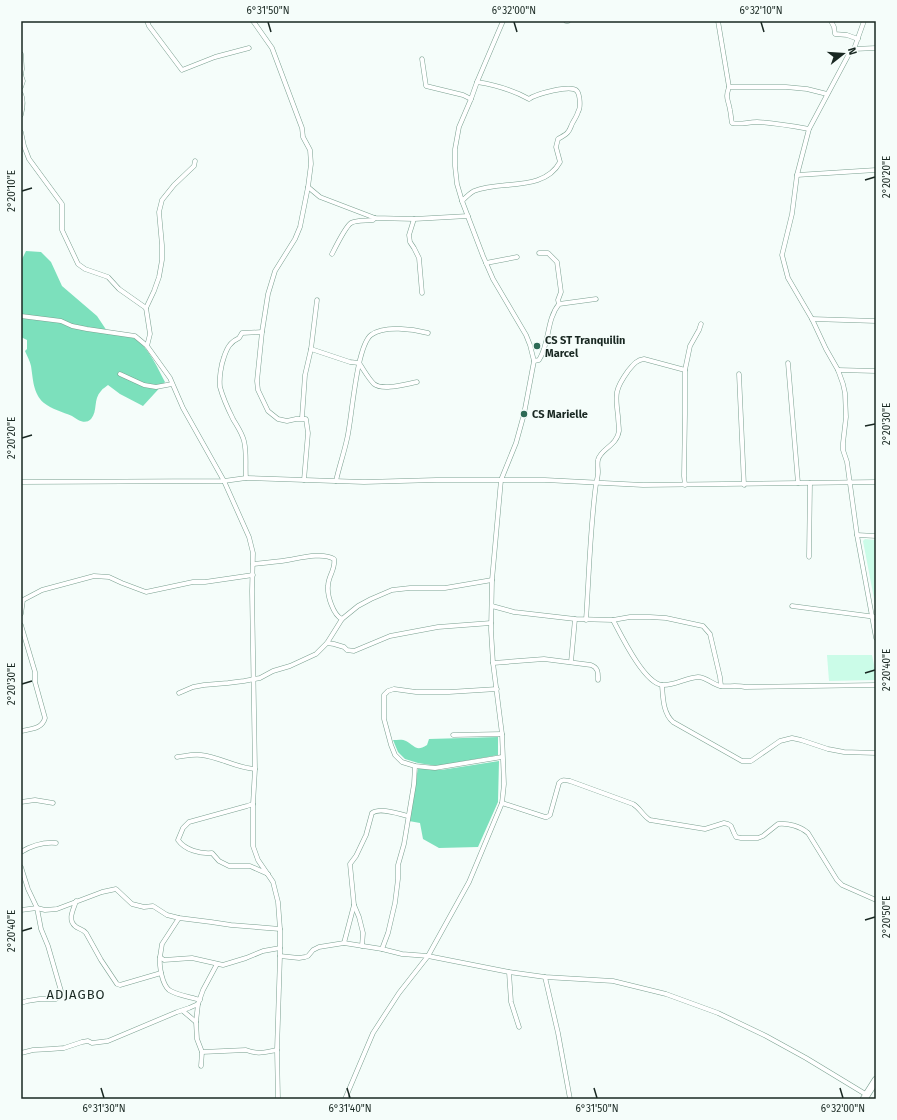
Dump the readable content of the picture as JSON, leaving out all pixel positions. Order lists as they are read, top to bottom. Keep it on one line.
{"districts":["ADJAGBO"],"places":["CS ST Tranquilin Marcel","CS Marielle"],"north":"right","coordinates":["6°31'50\"N","6°32'00\"N","6°32'10\"N","2°20'20\"E","2°20'10\"E","2°20'30\"E","2°20'40\"E","2°20'50\"E","6°31'30\"N","6°31'40\"N"]}
